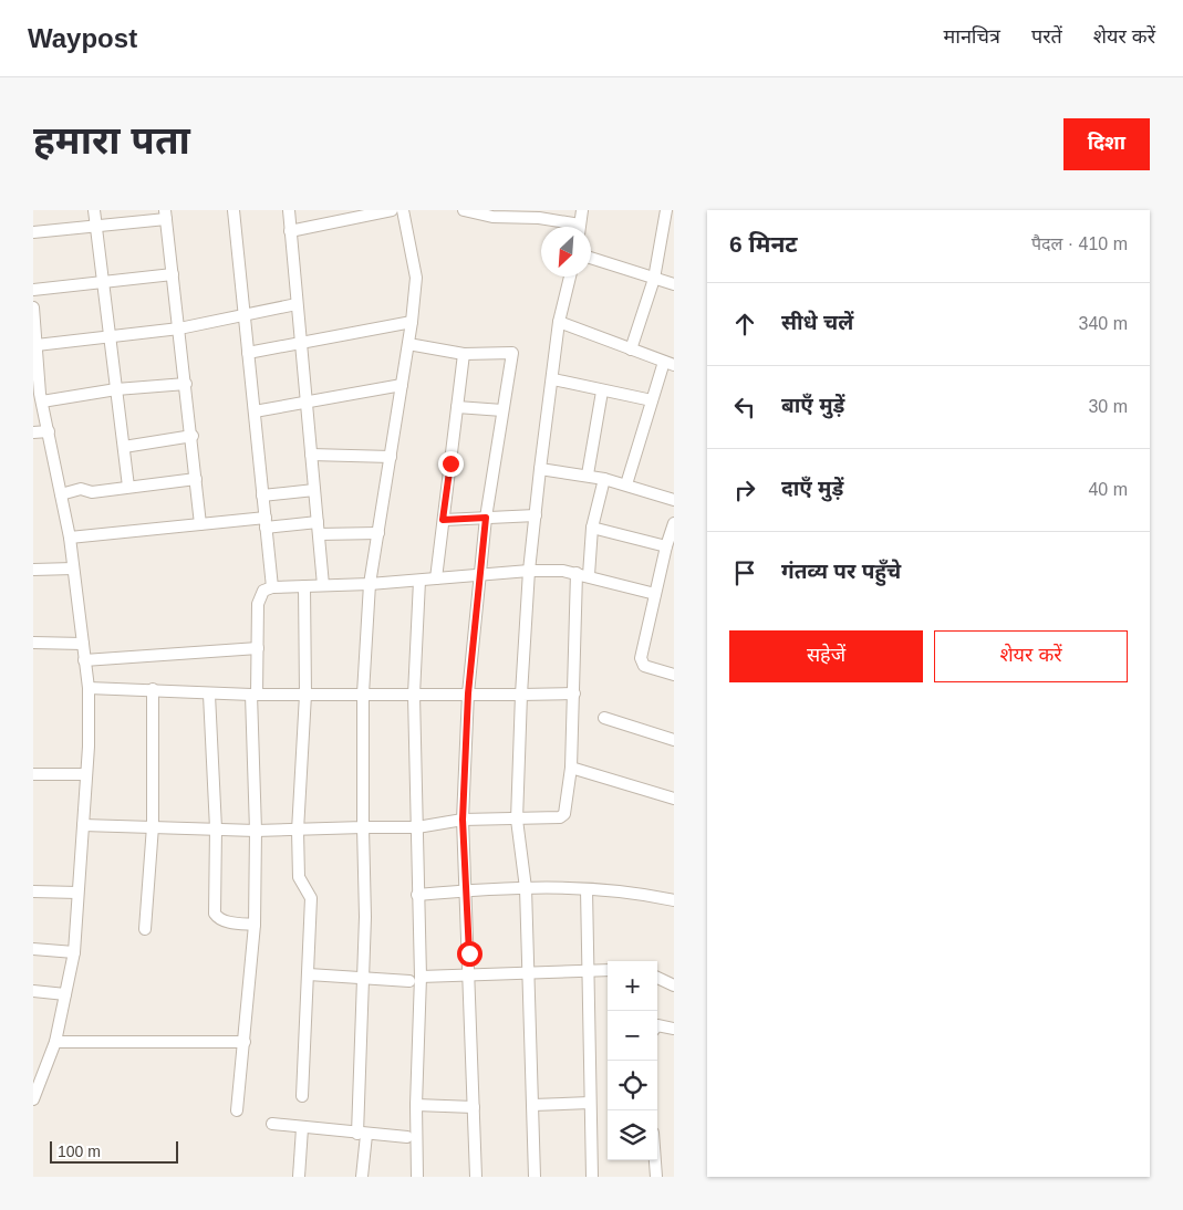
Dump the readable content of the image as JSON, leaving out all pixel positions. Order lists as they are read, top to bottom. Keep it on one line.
{"scale_bar":"100 m","north":"bottom left","page":{"header":"Waypost","nav":["मानचित्र","परतें","शेयर करें"],"title":"हमारा पता","buttons":["दिशा",["सहेजें","शेयर करें"]],"heading":["6 मिनट","पैदल · 410 m"],"list":[["सीधे चलें","340 m"],["बाएँ मुड़ें","30 m"],["दाएँ मुड़ें","40 m"],"गंतव्य पर पहुँचे"],"map_buttons":["+","−"],"scale":"100 m"}}
